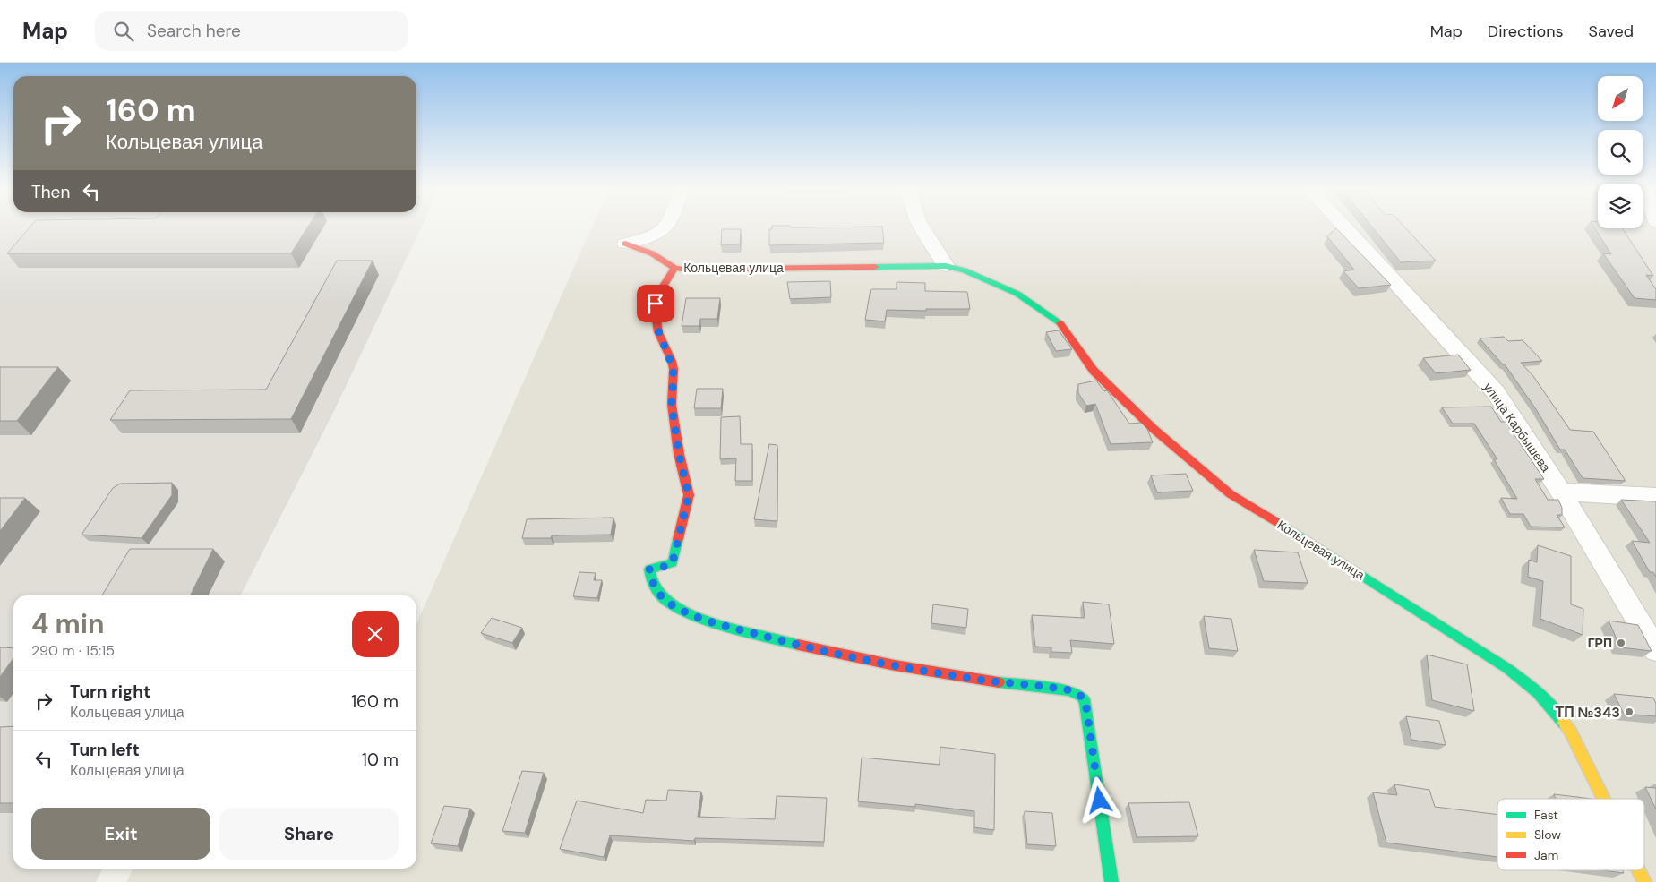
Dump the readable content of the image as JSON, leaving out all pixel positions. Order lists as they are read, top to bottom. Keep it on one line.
{"streets":{"street":["Кольцевая улица","улица Карбышева"]},"places":["ГРП","ТП №343"],"legend":["Fast","Slow","Jam"],"north":"bottom left","page":{"header":"Map","search":"Search here","nav":["Map","Directions","Saved"],"turn":["160 m","Кольцевая улица"],"then":"Then","heading":["4 min","290 m · 15:15"],"list":[{"name":"Turn right","note":"Кольцевая улица","value":"160 m"},{"name":"Turn left","note":"Кольцевая улица","value":"10 m"}],"buttons":["Exit","Share"]}}
